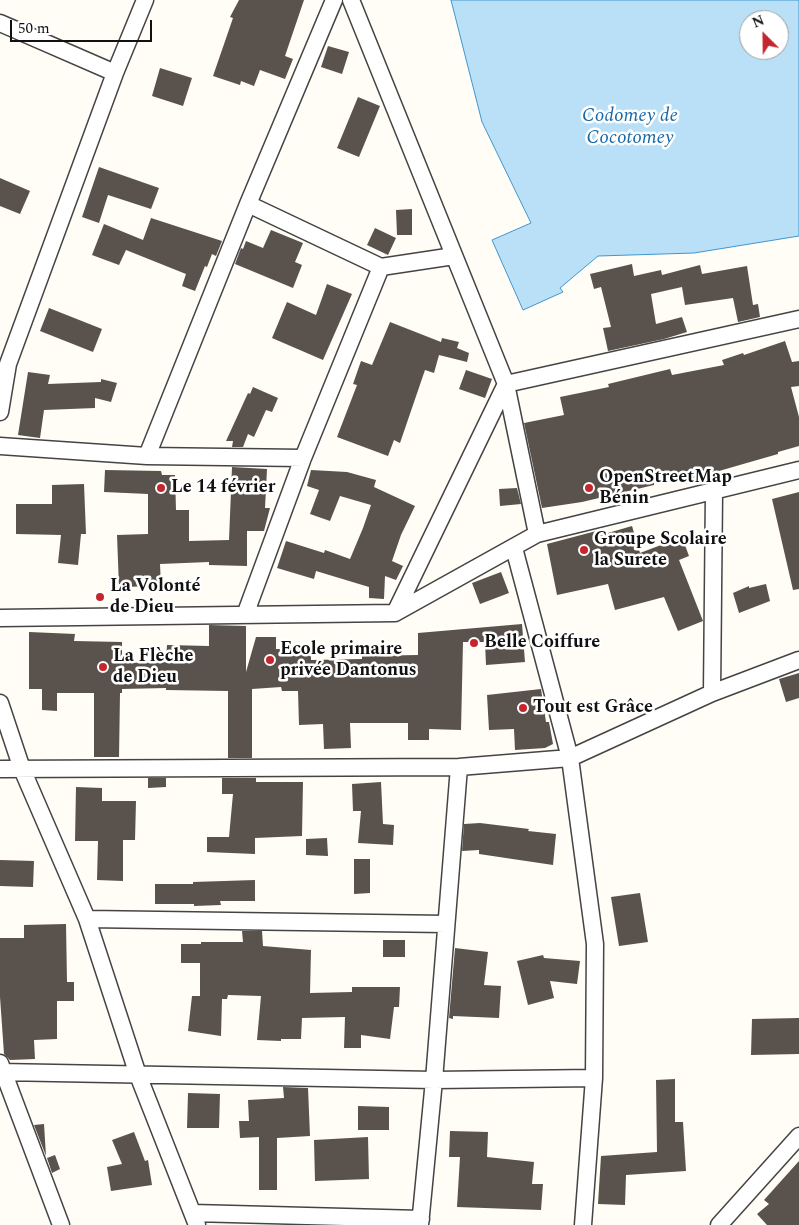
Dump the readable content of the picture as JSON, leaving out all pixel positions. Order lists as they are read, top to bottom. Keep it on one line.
{"water":["Codomey de Cocotomey"],"places":["Le 14 février","OpenStreetMap Bénin","Groupe Scolaire la Surete","La Volonté de Dieu","Belle Coiffure","Ecole primaire privée Dantonus","La Flèche de Dieu","Tout est Grâce"],"scale_bar":"50 m","north":"top left"}
